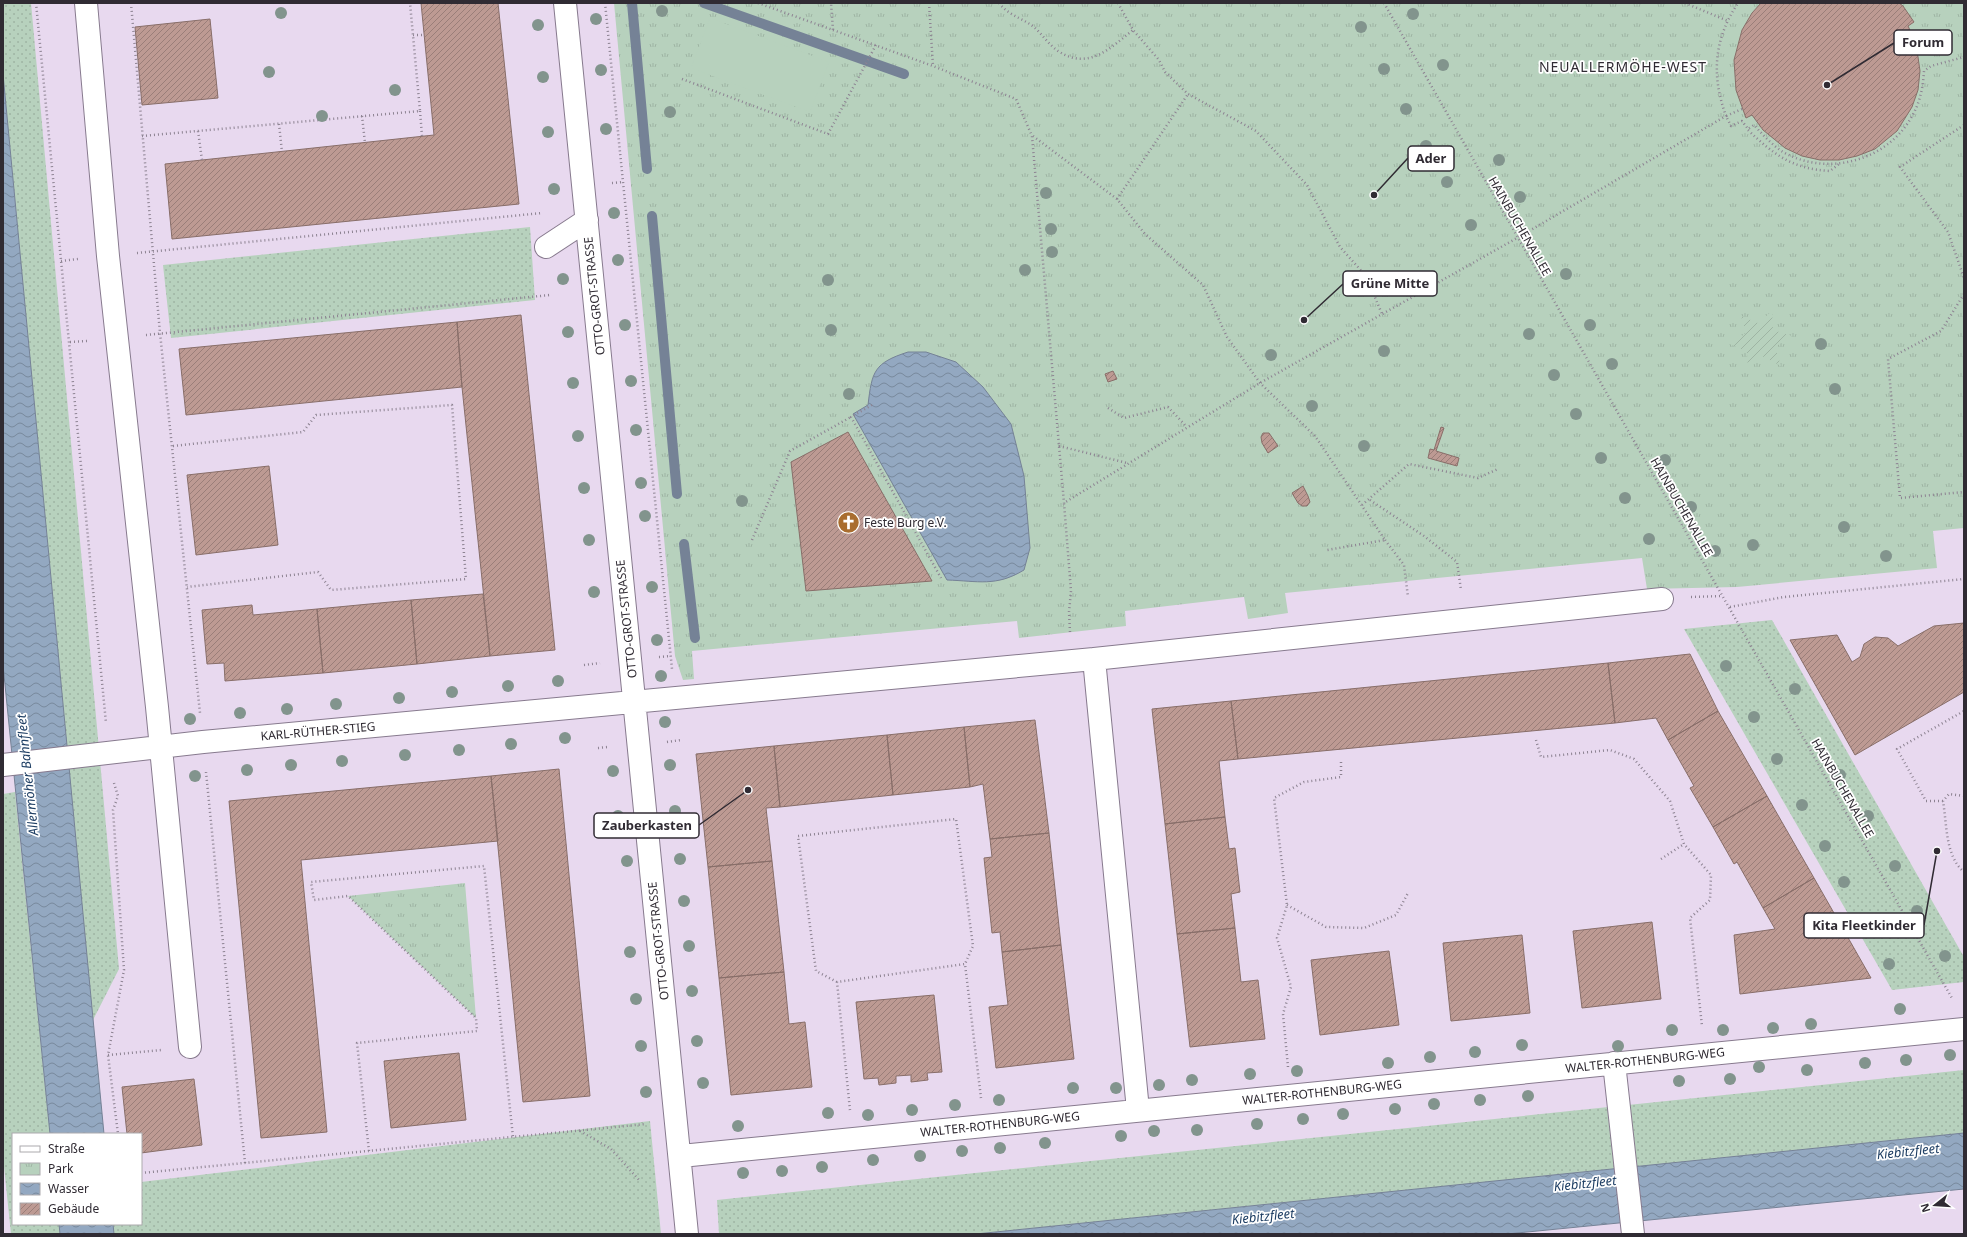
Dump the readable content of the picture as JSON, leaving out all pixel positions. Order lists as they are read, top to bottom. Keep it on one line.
{"streets":{"street":["OTTO-GROT-STRASSE","KARL-RÜTHER-STIEG","WALTER-ROTHENBURG-WEG"],"path":["HAINBUCHENALLEE"]},"crossings":[["OTTO-GROT-STRASSE","KARL-RÜTHER-STIEG"],["OTTO-GROT-STRASSE","WALTER-ROTHENBURG-WEG"]],"districts":["NEUALLERMÖHE-WEST"],"water":["Allermöher Bahnfleet","Kiebitzfleet"],"places":{"other":["Forum","Ader","Grüne Mitte","Zauberkasten","Kita Fleetkinder"],"church":["Feste Burg e.V."]},"legend":["Straße","Park","Wasser","Gebäude"],"north":"left"}
